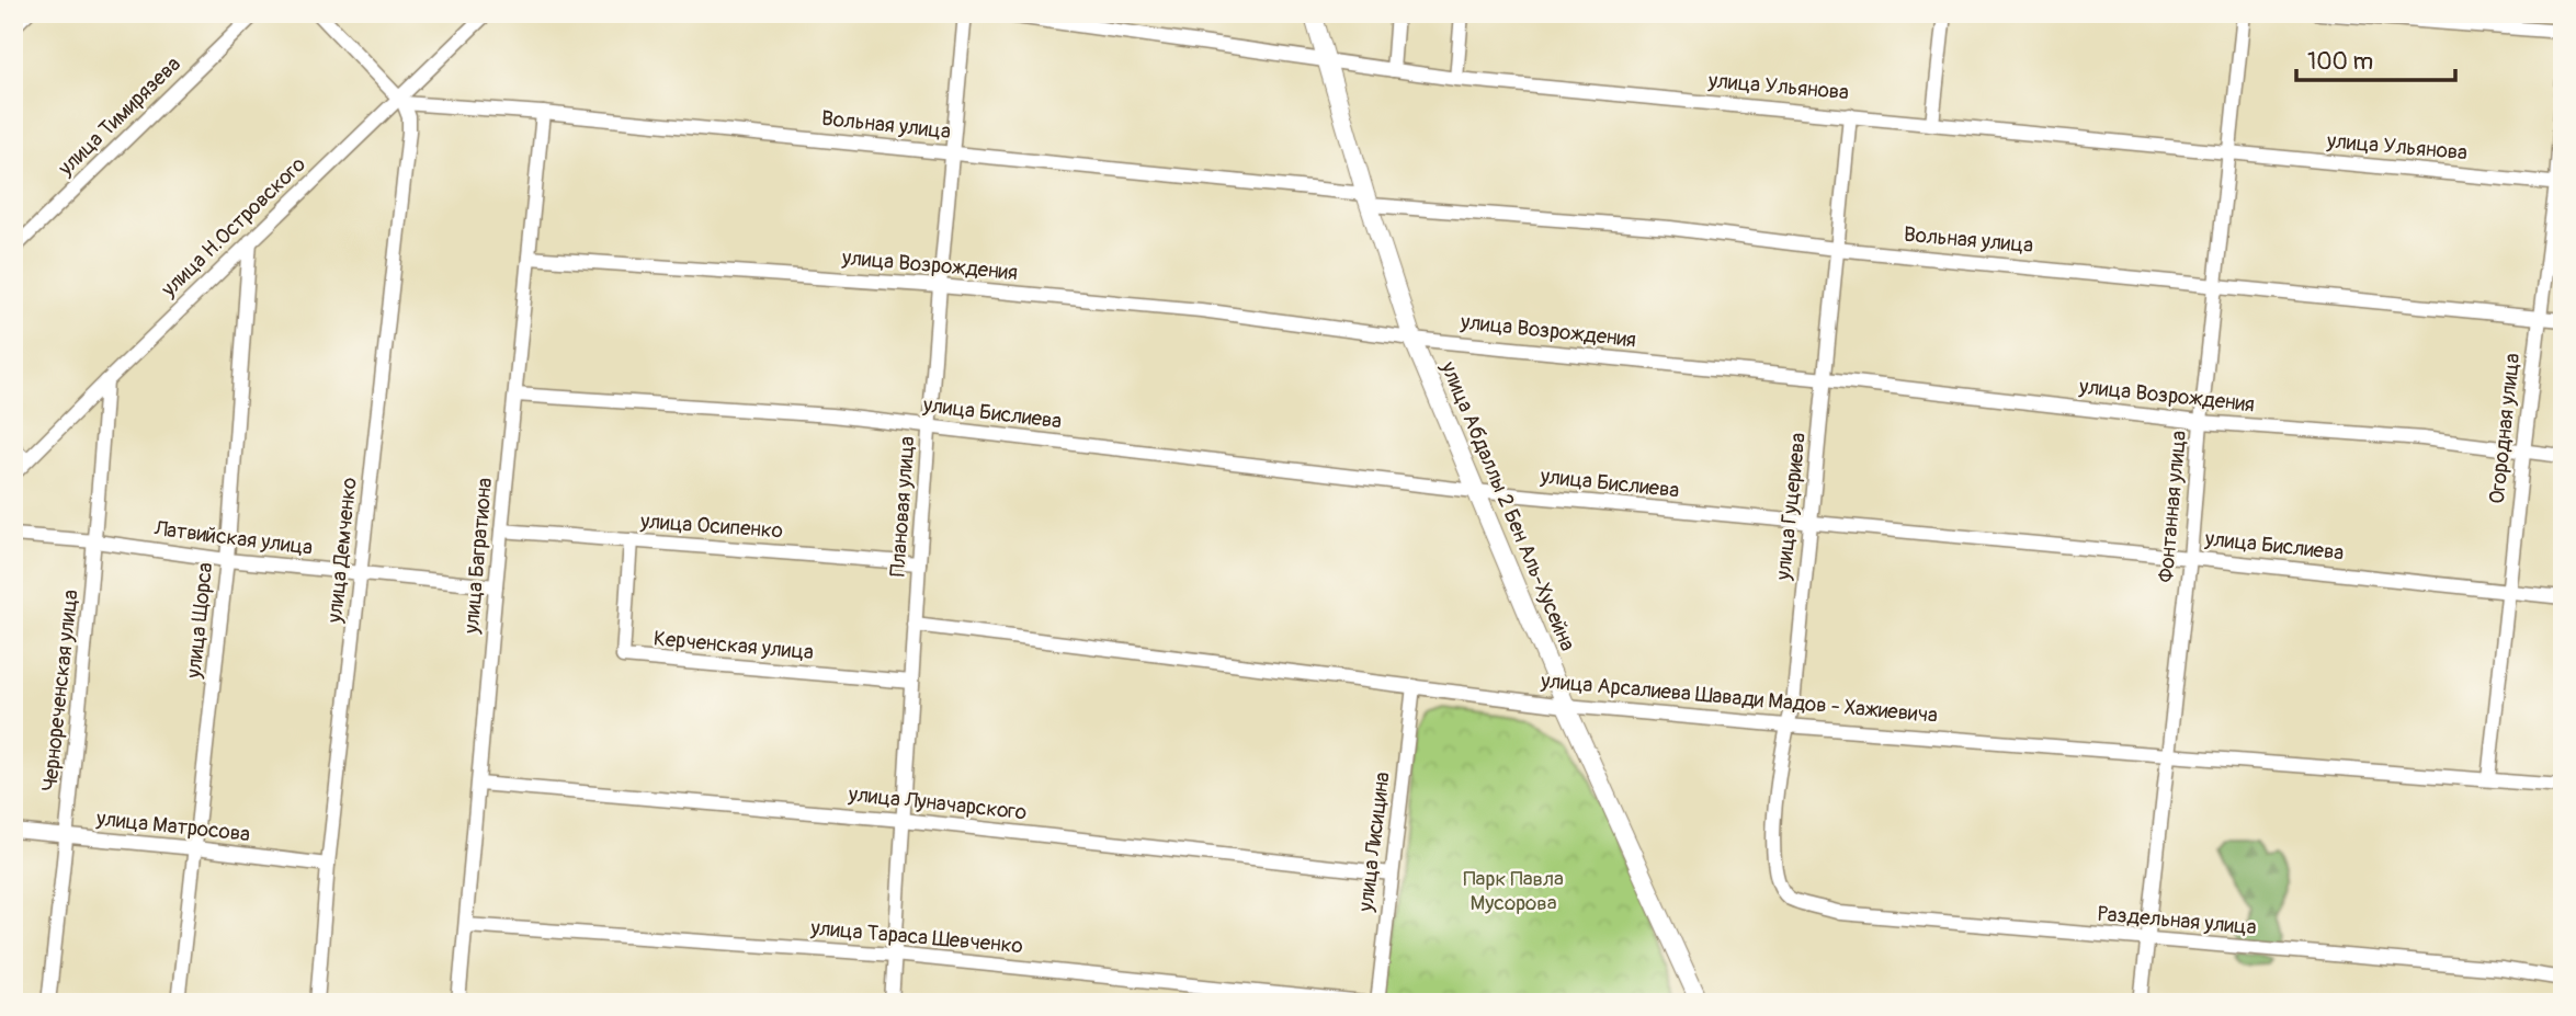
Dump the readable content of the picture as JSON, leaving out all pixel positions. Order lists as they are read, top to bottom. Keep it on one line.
{"streets":{"main road":["улица Абдаллы 2 Бен Аль-Хусейна"],"street":["улица Ульянова","улица Тимирязева","Вольная улица","улица Н.Островского","улица Возрождения","улица Бислиева","Огородная улица","Плановая улица","улица Гуцериева","Фонтанная улица","улица Осипенко","Латвийская улица","улица Демченко","улица Багратиона","улица Щорса","Керченская улица","Чернореченская улица","улица Арсалиева Шавади Мадов - Хажиевича","улица Луначарского","улица Матросова","улица Лисицина","Раздельная улица","улица Тараса Шевченко"]},"crossings":[["улица Ульянова","Огородная улица"],["улица Ульянова","улица Абдаллы 2 Бен Аль-Хусейна"],["улица Ульянова","улица Гуцериева"],["улица Ульянова","Фонтанная улица"],["Вольная улица","улица Н.Островского"],["Вольная улица","Огородная улица"],["Вольная улица","Плановая улица"],["Вольная улица","улица Абдаллы 2 Бен Аль-Хусейна"],["Вольная улица","улица Гуцериева"],["Вольная улица","Фонтанная улица"],["Вольная улица","улица Демченко"],["Вольная улица","улица Багратиона"],["улица Н.Островского","улица Демченко"],["улица Н.Островского","улица Щорса"],["улица Н.Островского","Чернореченская улица"],["улица Возрождения","Огородная улица"],["улица Возрождения","Плановая улица"],["улица Возрождения","улица Абдаллы 2 Бен Аль-Хусейна"],["улица Возрождения","улица Гуцериева"],["улица Возрождения","Фонтанная улица"],["улица Возрождения","улица Багратиона"],["улица Бислиева","Огородная улица"],["улица Бислиева","Плановая улица"],["улица Бислиева","улица Абдаллы 2 Бен Аль-Хусейна"],["улица Бислиева","улица Гуцериева"],["улица Бислиева","Фонтанная улица"],["улица Бислиева","улица Багратиона"],["Огородная улица","улица Арсалиева Шавади Мадов - Хажиевича"],["Плановая улица","улица Осипенко"],["Плановая улица","Керченская улица"],["Плановая улица","улица Арсалиева Шавади Мадов - Хажиевича"],["Плановая улица","улица Луначарского"],["Плановая улица","улица Тараса Шевченко"],["улица Абдаллы 2 Бен Аль-Хусейна","улица Арсалиева Шавади Мадов - Хажиевича"],["улица Гуцериева","улица Арсалиева Шавади Мадов - Хажиевича"],["улица Гуцериева","Раздельная улица"],["Фонтанная улица","улица Арсалиева Шавади Мадов - Хажиевича"],["Фонтанная улица","Раздельная улица"],["улица Осипенко","улица Багратиона"],["улица Осипенко","Керченская улица"],["Латвийская улица","улица Демченко"],["Латвийская улица","улица Багратиона"],["Латвийская улица","улица Щорса"],["Латвийская улица","Чернореченская улица"],["улица Демченко","улица Матросова"],["улица Багратиона","улица Луначарского"],["улица Багратиона","улица Тараса Шевченко"],["улица Щорса","улица Матросова"],["Чернореченская улица","улица Матросова"],["улица Арсалиева Шавади Мадов - Хажиевича","улица Лисицина"],["улица Луначарского","улица Лисицина"]],"parks":["Парк Павла Мусорова"],"scale_bar":"100 m"}
